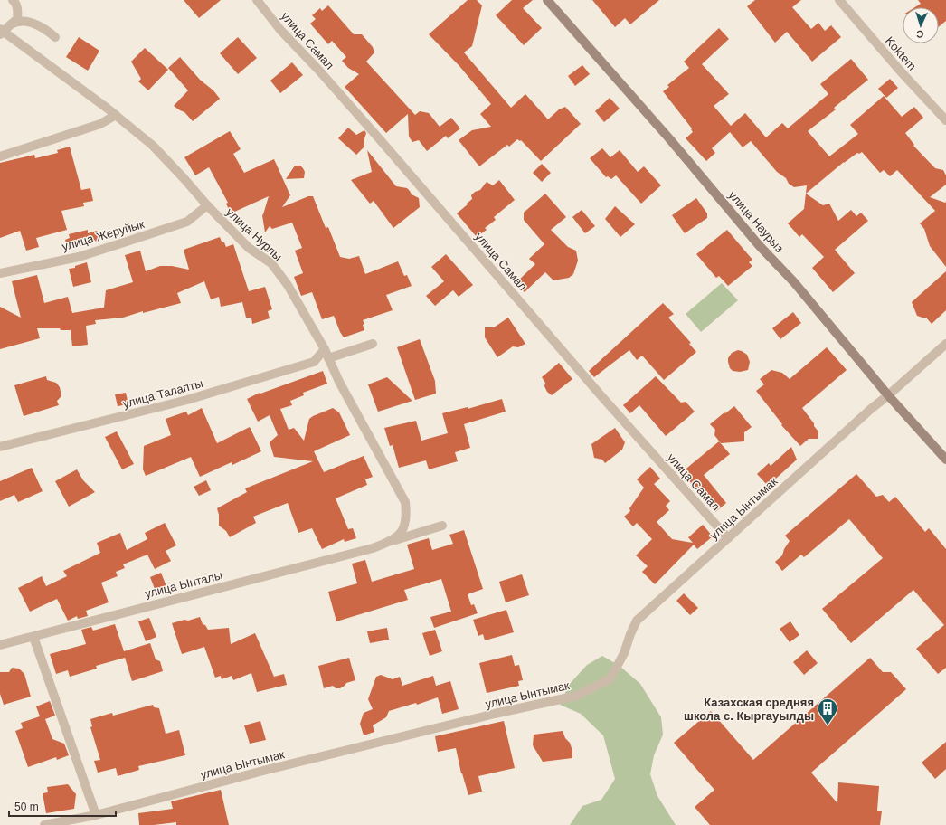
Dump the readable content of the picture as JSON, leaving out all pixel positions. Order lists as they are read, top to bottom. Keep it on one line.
{"streets":{"street":["улица Самал","Koktem","улица Наурыз","улица Нурлы","улица Жеруйык","улица Талапты","улица Ынтымак","улица Ынталы"]},"crossings":[["улица Самал","улица Ынтымак"],["улица Наурыз","улица Ынтымак"],["улица Нурлы","улица Жеруйык"],["улица Нурлы","улица Талапты"],["улица Нурлы","улица Ынталы"]],"places":{"building":["Казахская средняя школа с. Кыргауылды"]},"scale_bar":"50 m","north":"bottom"}
